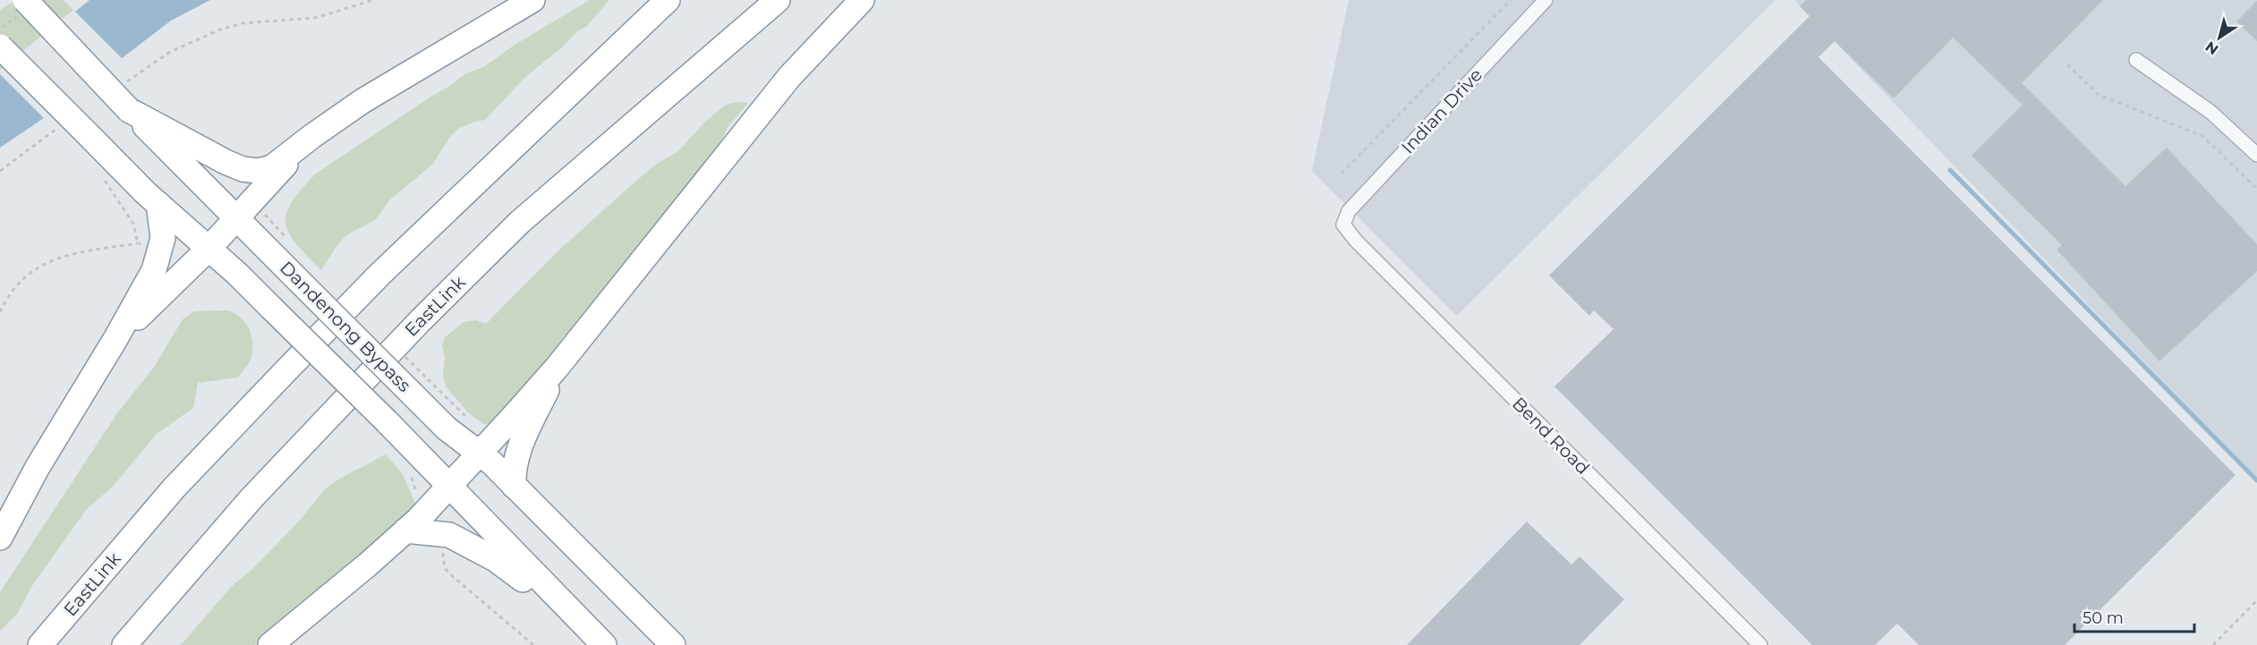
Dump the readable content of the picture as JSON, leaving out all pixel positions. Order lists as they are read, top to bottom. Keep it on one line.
{"streets":{"highway":["EastLink","Dandenong Bypass"],"street":["Indian Drive","Bend Road"]},"crossings":[["Indian Drive","Bend Road"]],"scale_bar":"50 m","north":"bottom left"}
